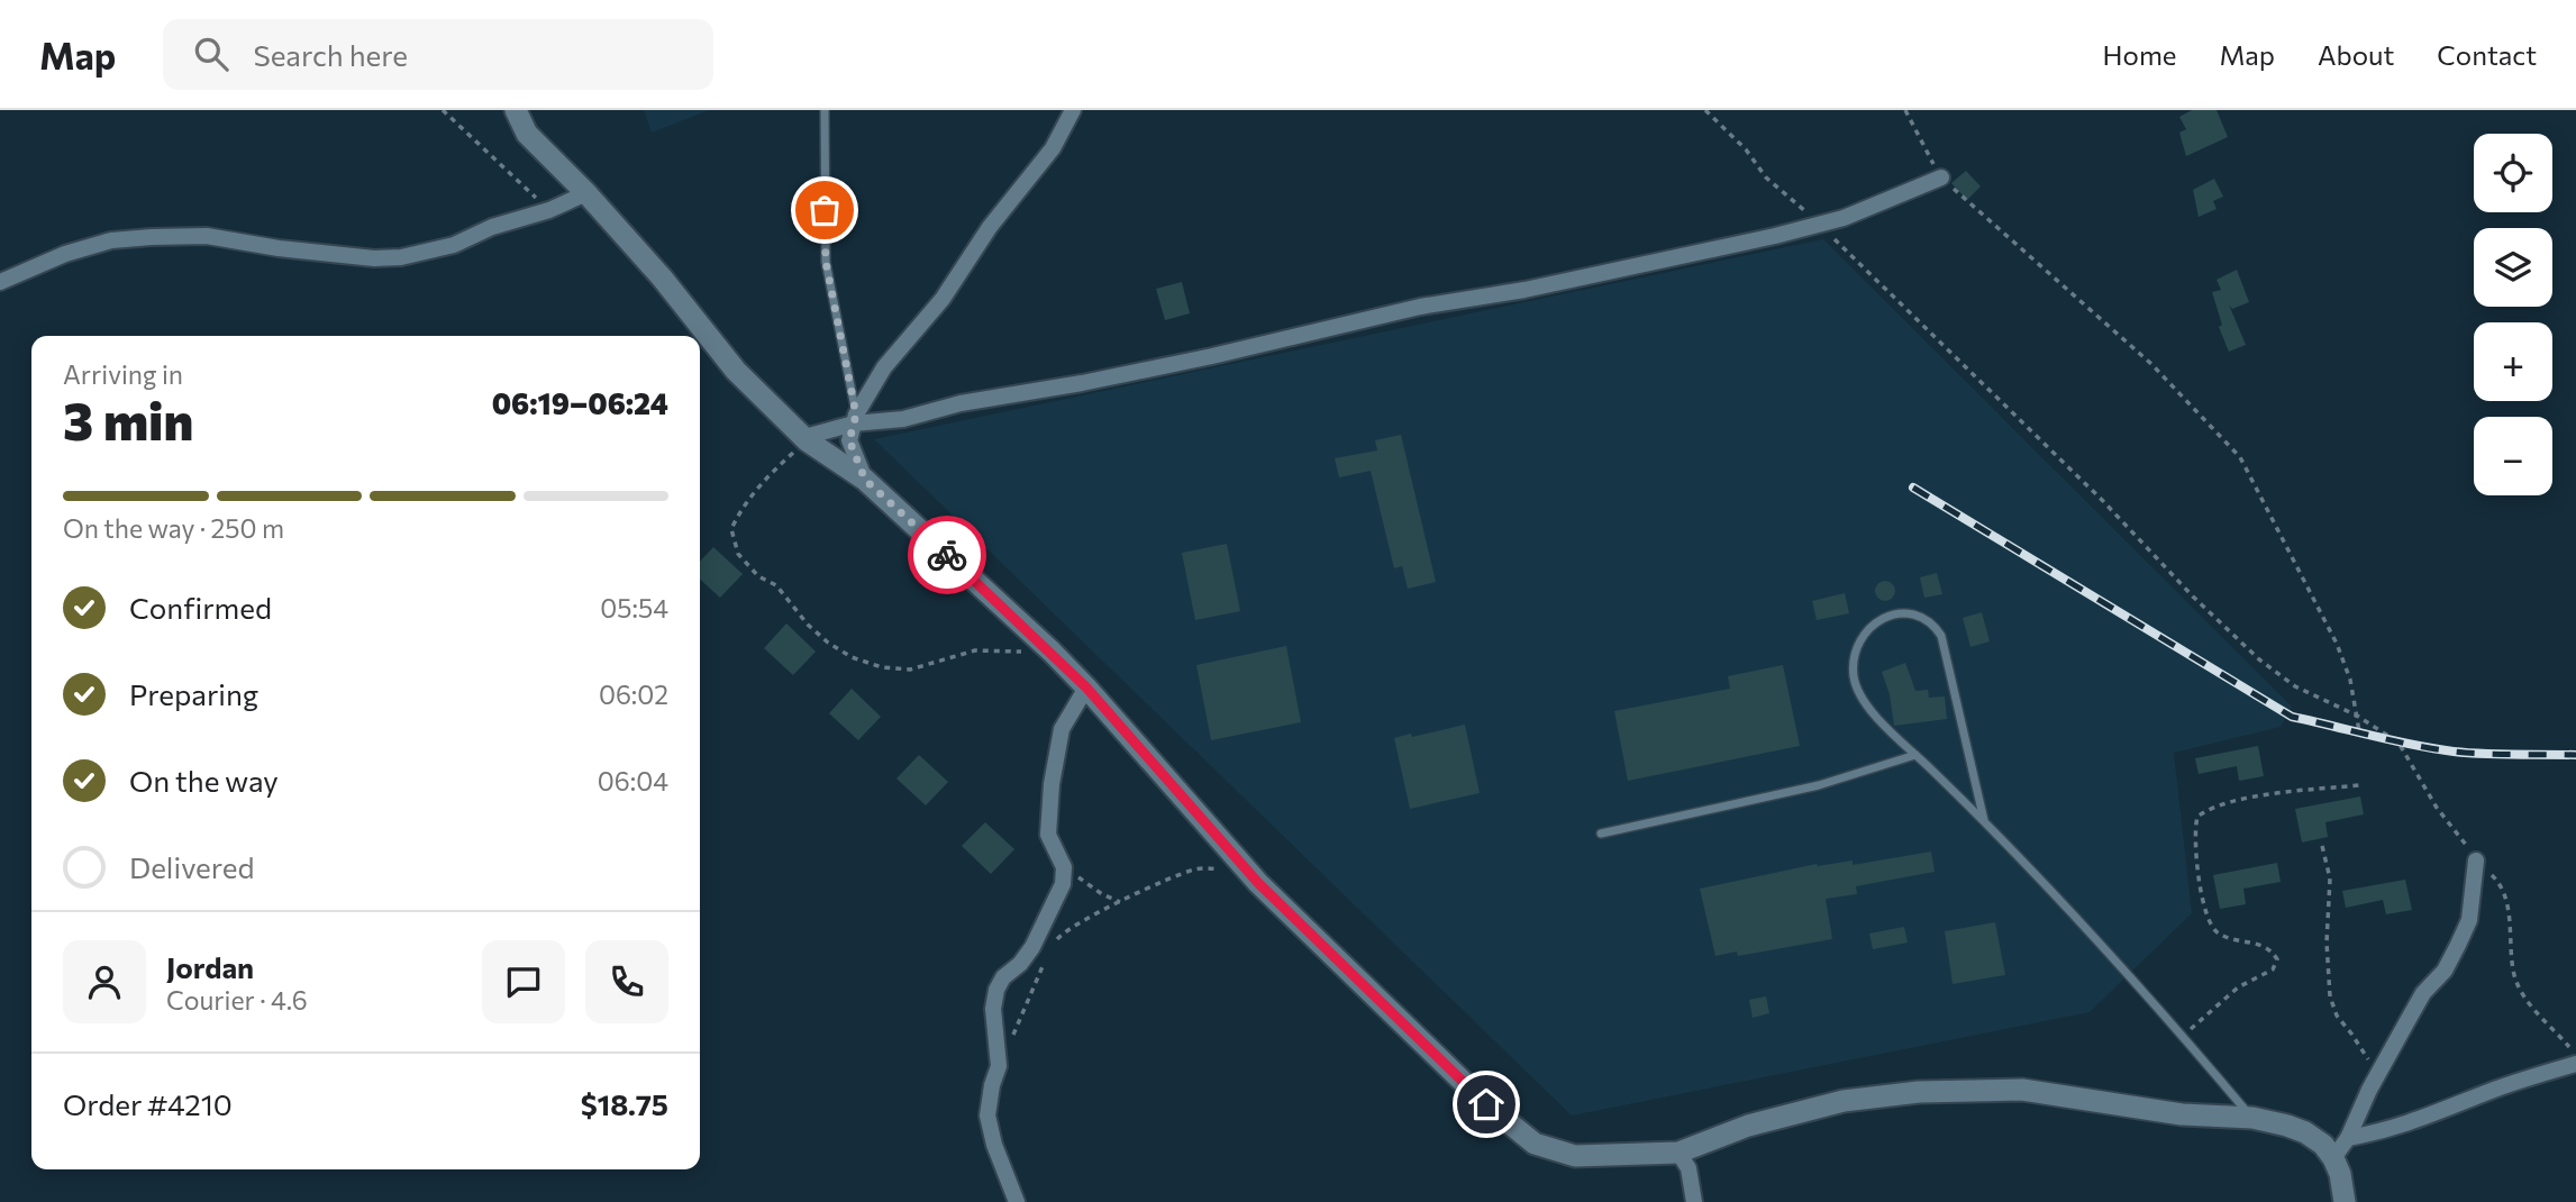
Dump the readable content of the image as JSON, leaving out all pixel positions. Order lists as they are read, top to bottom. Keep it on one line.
{"page":{"header":"Map","search":"Search here","nav":["Home","Map","About","Contact"],"map_buttons":["+","−"],"heading":["3 min","Arriving in","06:19–06:24"],"panel":["Jordan","Courier · 4.6","Order #4210","$18.75"],"bar":"On the way · 250 m","list":[["Confirmed","05:54"],["Preparing","06:02"],["On the way","06:04"],"Delivered"]}}
